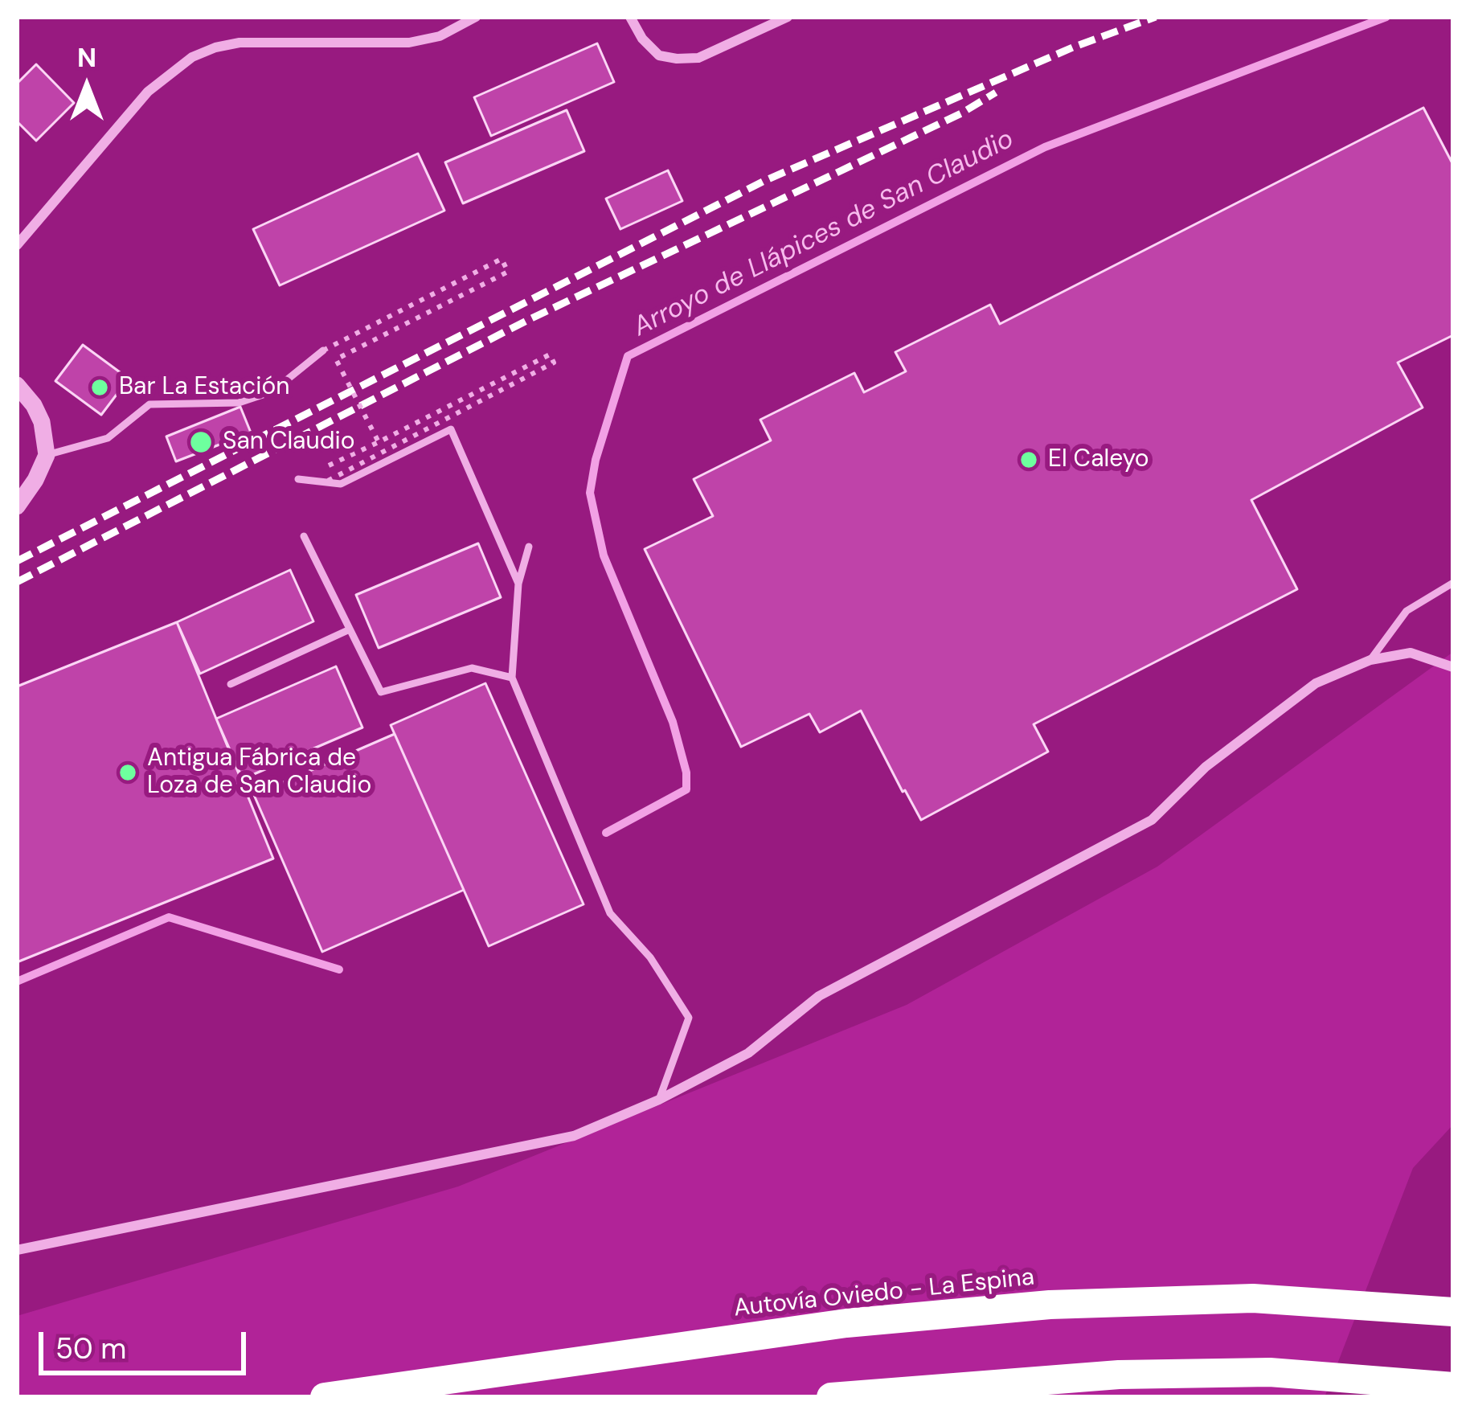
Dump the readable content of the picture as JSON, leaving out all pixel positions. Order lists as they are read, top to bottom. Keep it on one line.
{"streets":{"highway":["Autovía Oviedo - La Espina"]},"water":["Arroyo de Llápices de San Claudio"],"places":["Bar La Estación","San Claudio","El Caleyo","Antigua Fábrica de Loza de San Claudio"],"scale_bar":"50 m","north":"top"}
